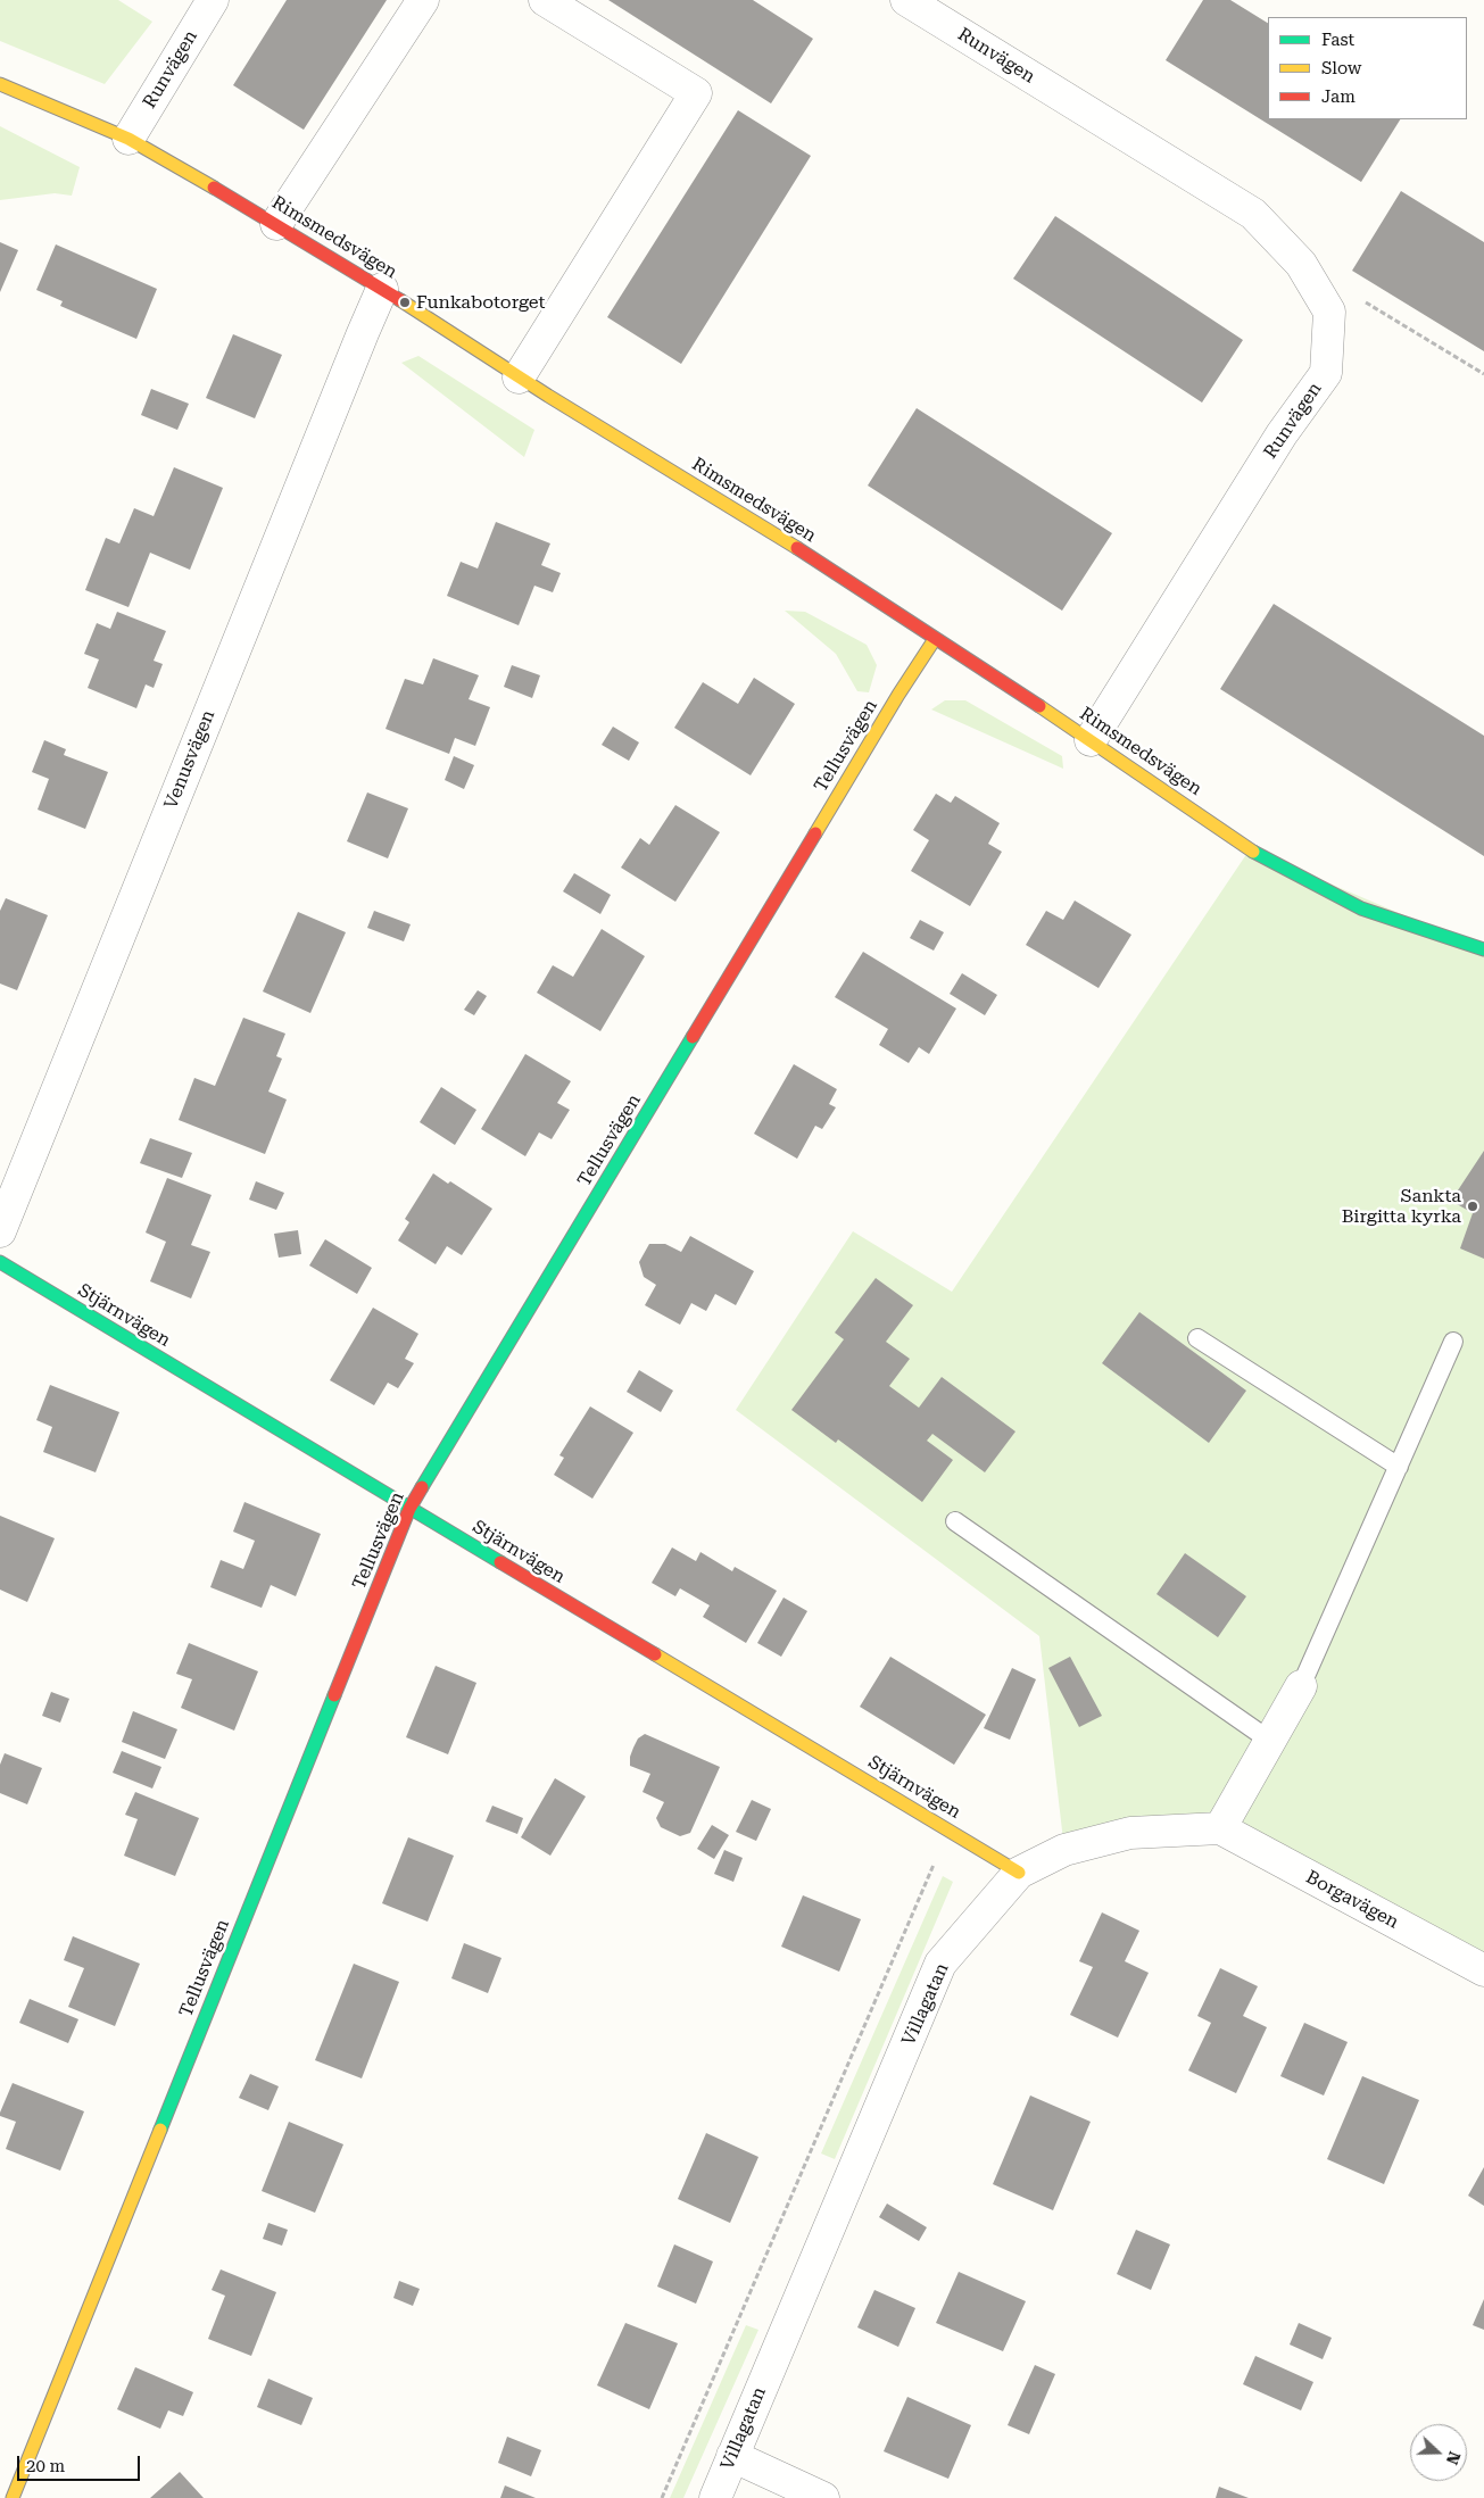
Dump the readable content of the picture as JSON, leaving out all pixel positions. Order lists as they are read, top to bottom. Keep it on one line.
{"streets":{"street":["Runvägen","Rimsmedsvägen","Tellusvägen","Venusvägen","Stjärnvägen","Borgavägen","Villagatan"]},"crossings":[["Runvägen","Rimsmedsvägen"],["Rimsmedsvägen","Tellusvägen"],["Rimsmedsvägen","Venusvägen"],["Tellusvägen","Stjärnvägen"],["Stjärnvägen","Villagatan"],["Borgavägen","Villagatan"]],"places":["Funkabotorget","Sankta Birgitta kyrka"],"legend":["Fast","Slow","Jam"],"scale_bar":"20 m","north":"right"}
